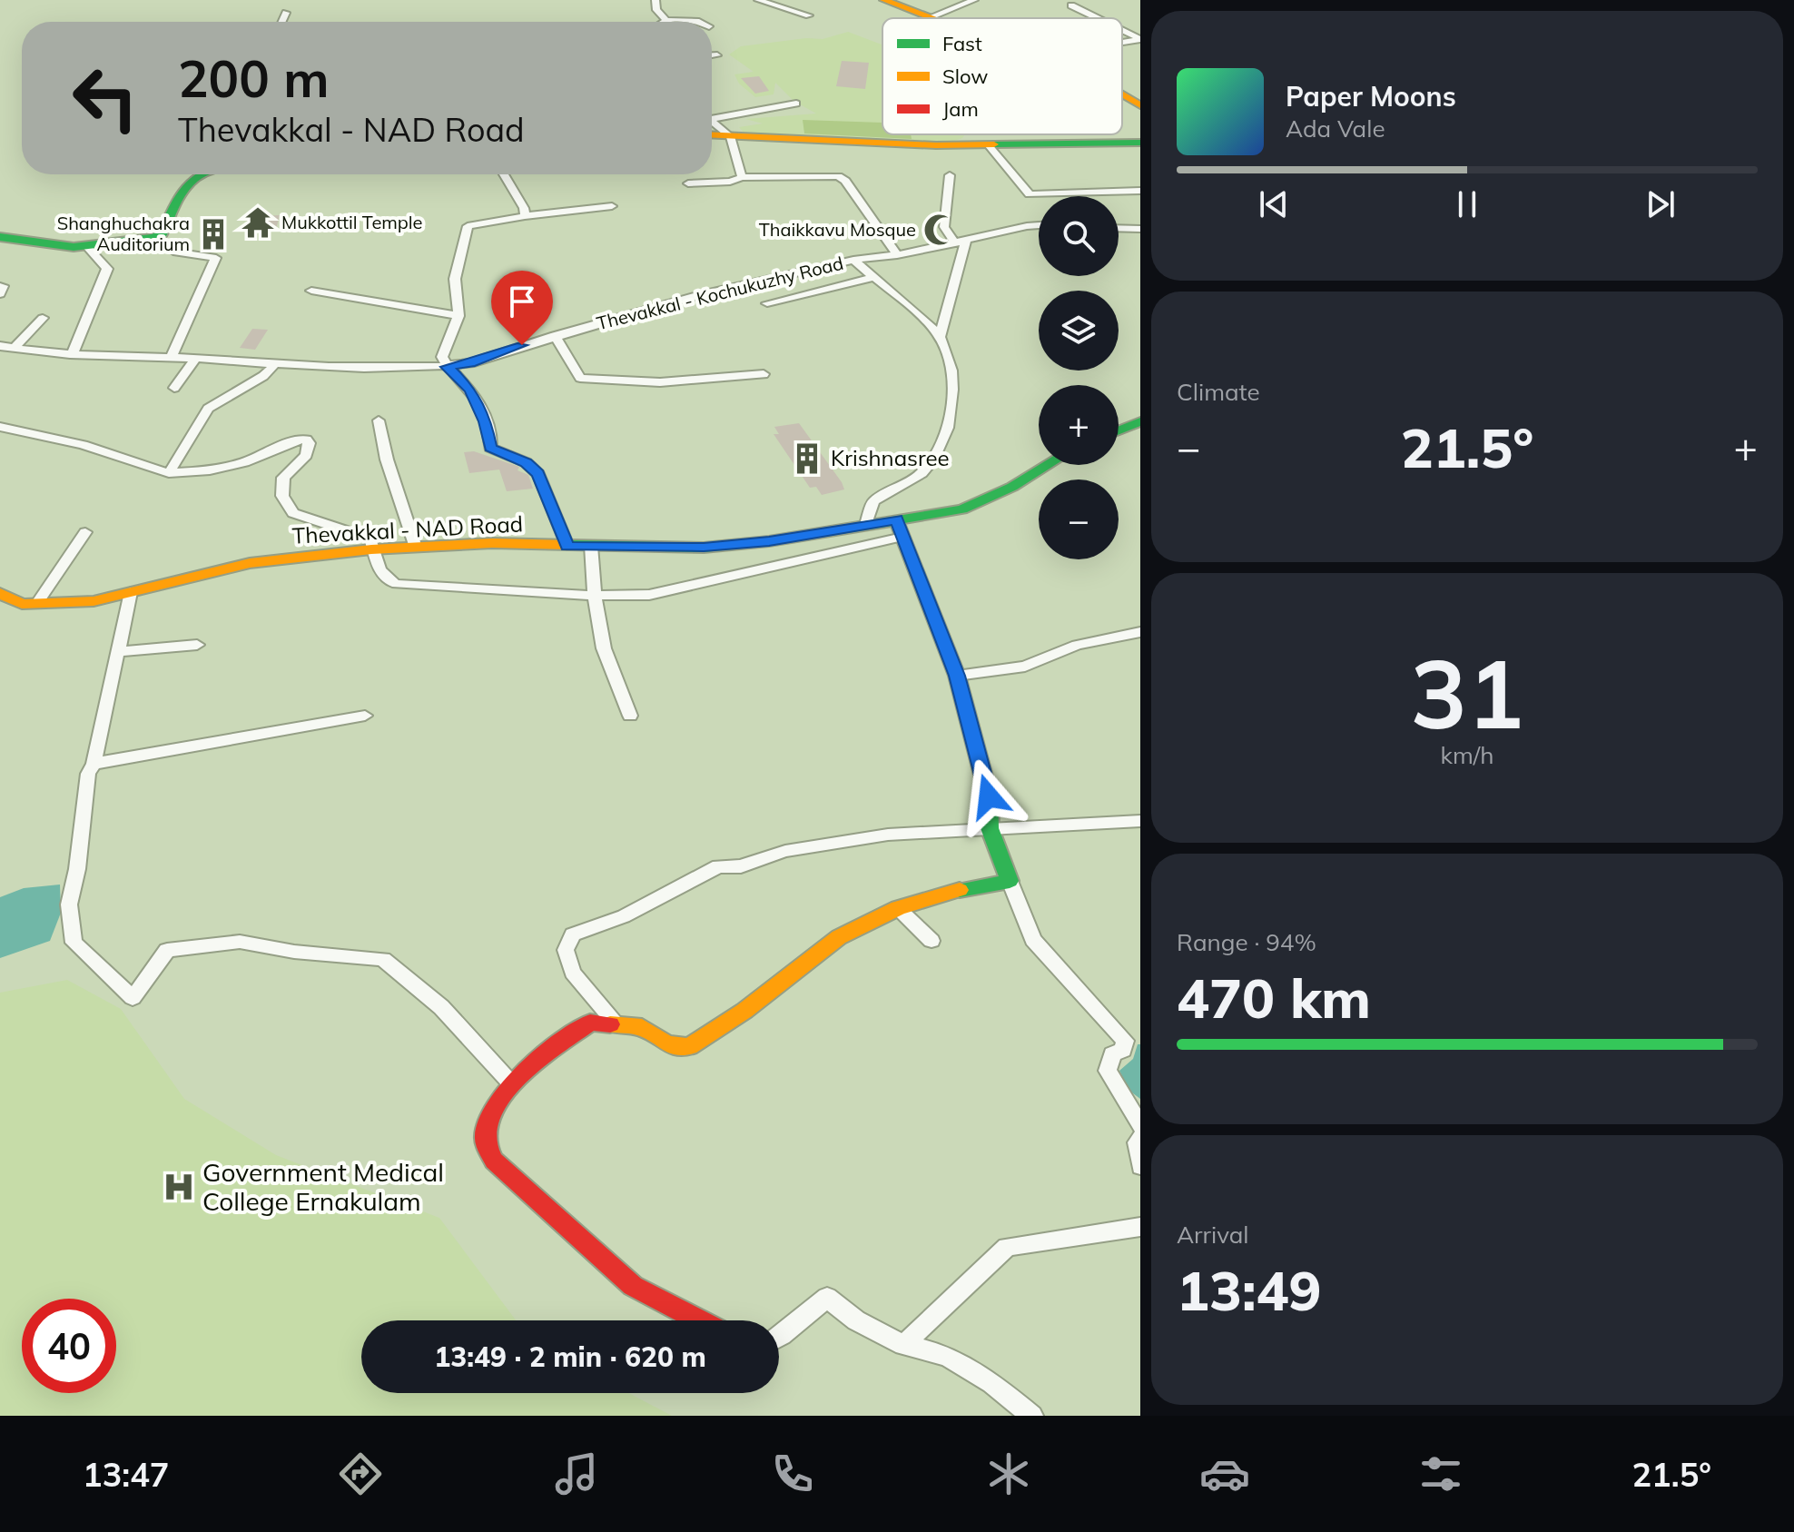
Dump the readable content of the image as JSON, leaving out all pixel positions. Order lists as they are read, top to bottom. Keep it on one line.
{"streets":{"street":["Thevakkal - Kochukuzhy Road","Thevakkal - NAD Road"]},"places":{"temple":["Mukkottil Temple"],"mosque":["Thaikkavu Mosque"],"building":["Shanghuchakra Auditorium","Krishnasree"],"hospital":["Government Medical College Ernakulam"]},"legend":["Fast","Slow","Jam"],"page":{"turn":["200 m","Thevakkal - NAD Road"],"song":["Paper Moons","Ada Vale"],"map_buttons":["+","−"],"tile":["Climate",["31","km/h"],["Range · 94%","470 km"],["Arrival","13:49"]],"heat":["−","21.5°","+"],"limit":"40","trip":"13:49 · 2 min · 620 m","tabs":["13:47","21.5°"]}}
